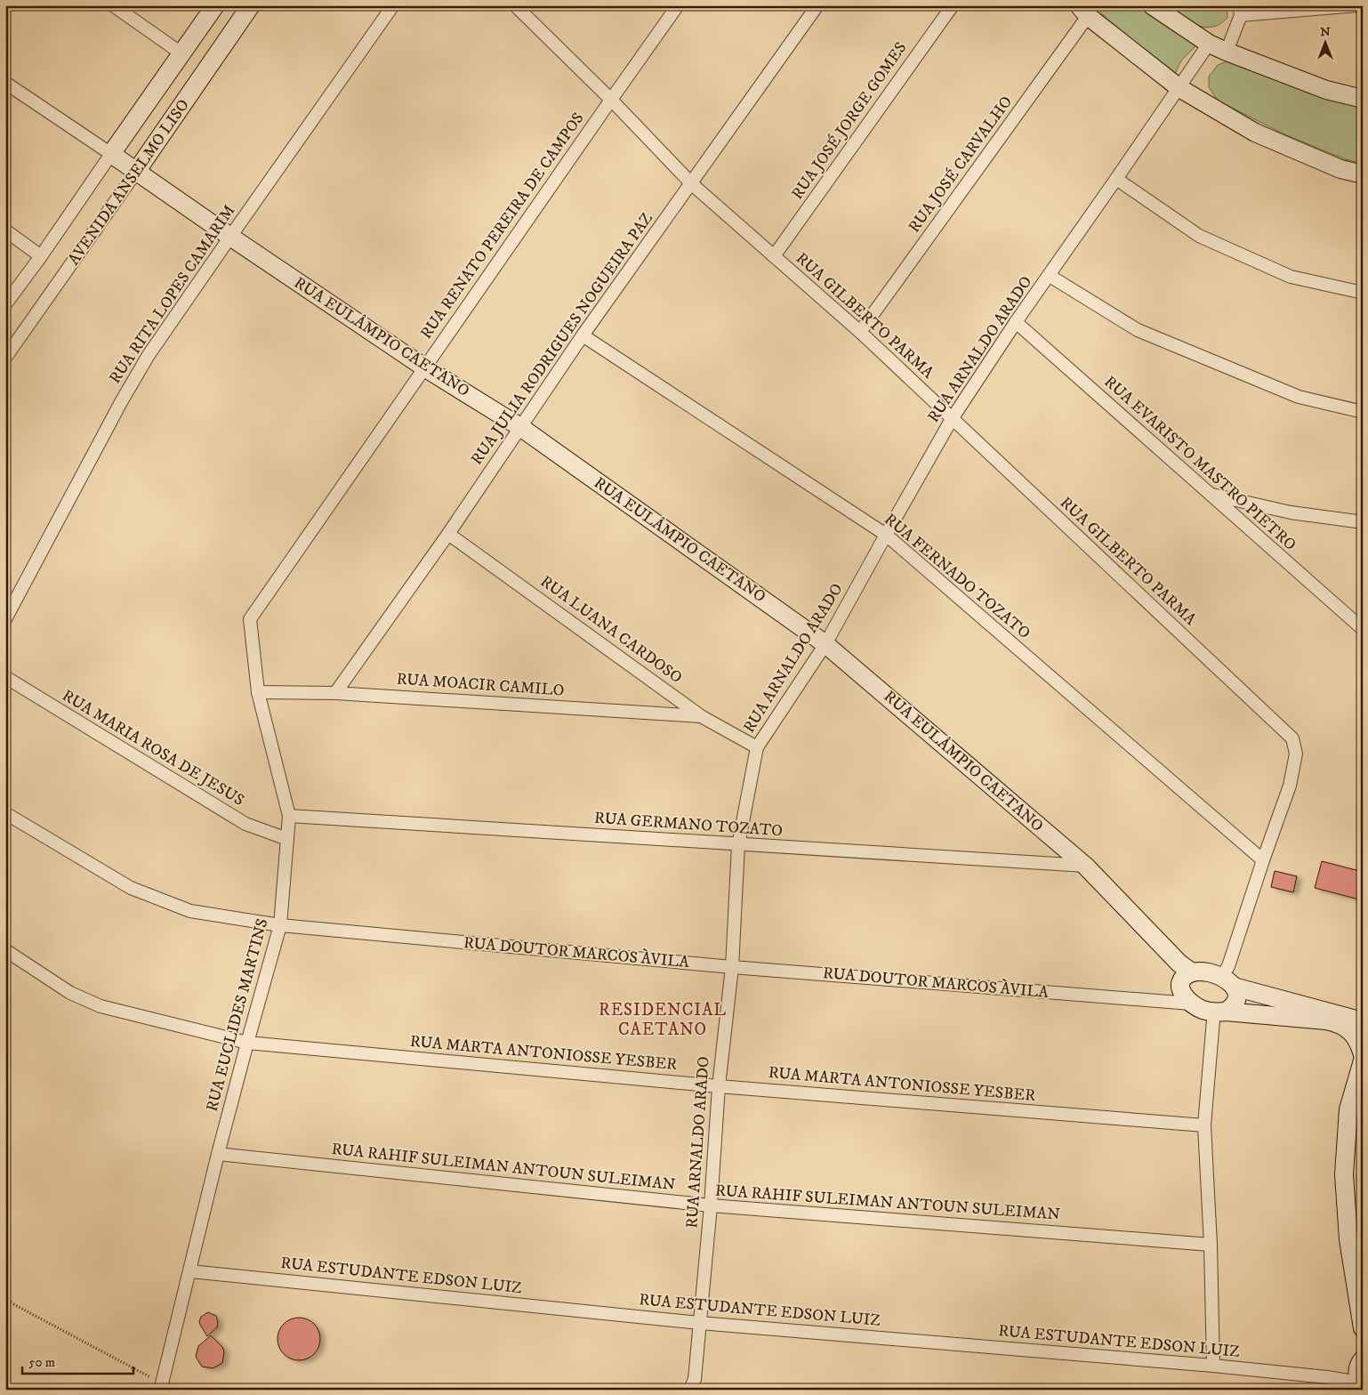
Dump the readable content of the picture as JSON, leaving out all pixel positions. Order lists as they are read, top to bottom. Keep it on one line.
{"streets":{"street":["RUA JOSÉ JORGE GOMES","RUA JOSÉ CARVALHO","AVENIDA ANSELMO LISO","RUA RENATO PEREIRA DE CAMPOS","RUA RITA LOPES CAMARIM","RUA GILBERTO PARMA","RUA EULÂMPIO CAETANO","RUA JULIA RODRIGUES NOGUEIRA PAZ","RUA ARNALDO ARADO","RUA EVARISTO MASTRO PIETRO","RUA FERNADO TOZATO","RUA LUANA CARDOSO","RUA MOACIR CAMILO","RUA MARIA ROSA DE JESUS","RUA GERMANO TOZATO","RUA DOUTOR MARCOS ÀVILA","RUA EUCLIDES MARTINS","RUA MARTA ANTONIOSSE YESBER","RUA RAHIF SULEIMAN ANTOUN SULEIMAN","RUA ESTUDANTE EDSON LUIZ"]},"crossings":[["RUA JOSÉ JORGE GOMES","RUA GILBERTO PARMA"],["RUA JOSÉ CARVALHO","RUA GILBERTO PARMA"],["AVENIDA ANSELMO LISO","RUA EULÂMPIO CAETANO"],["RUA RENATO PEREIRA DE CAMPOS","RUA GILBERTO PARMA"],["RUA RENATO PEREIRA DE CAMPOS","RUA EULÂMPIO CAETANO"],["RUA RENATO PEREIRA DE CAMPOS","RUA EUCLIDES MARTINS"],["RUA RITA LOPES CAMARIM","RUA EULÂMPIO CAETANO"],["RUA GILBERTO PARMA","RUA JULIA RODRIGUES NOGUEIRA PAZ"],["RUA GILBERTO PARMA","RUA ARNALDO ARADO"],["RUA GILBERTO PARMA","RUA FERNADO TOZATO"],["RUA EULÂMPIO CAETANO","RUA JULIA RODRIGUES NOGUEIRA PAZ"],["RUA EULÂMPIO CAETANO","RUA ARNALDO ARADO"],["RUA EULÂMPIO CAETANO","RUA GERMANO TOZATO"],["RUA EULÂMPIO CAETANO","RUA DOUTOR MARCOS ÀVILA"],["RUA JULIA RODRIGUES NOGUEIRA PAZ","RUA FERNADO TOZATO"],["RUA JULIA RODRIGUES NOGUEIRA PAZ","RUA LUANA CARDOSO"],["RUA JULIA RODRIGUES NOGUEIRA PAZ","RUA MOACIR CAMILO"],["RUA ARNALDO ARADO","RUA EVARISTO MASTRO PIETRO"],["RUA ARNALDO ARADO","RUA FERNADO TOZATO"],["RUA ARNALDO ARADO","RUA LUANA CARDOSO"],["RUA ARNALDO ARADO","RUA GERMANO TOZATO"],["RUA ARNALDO ARADO","RUA DOUTOR MARCOS ÀVILA"],["RUA ARNALDO ARADO","RUA MARTA ANTONIOSSE YESBER"],["RUA ARNALDO ARADO","RUA RAHIF SULEIMAN ANTOUN SULEIMAN"],["RUA ARNALDO ARADO","RUA ESTUDANTE EDSON LUIZ"],["RUA LUANA CARDOSO","RUA MOACIR CAMILO"],["RUA MOACIR CAMILO","RUA EUCLIDES MARTINS"],["RUA MARIA ROSA DE JESUS","RUA EUCLIDES MARTINS"],["RUA GERMANO TOZATO","RUA EUCLIDES MARTINS"],["RUA DOUTOR MARCOS ÀVILA","RUA EUCLIDES MARTINS"],["RUA EUCLIDES MARTINS","RUA MARTA ANTONIOSSE YESBER"],["RUA EUCLIDES MARTINS","RUA RAHIF SULEIMAN ANTOUN SULEIMAN"],["RUA EUCLIDES MARTINS","RUA ESTUDANTE EDSON LUIZ"]],"districts":["RESIDENCIAL CAETANO"],"scale_bar":"50 m","north":"top"}
